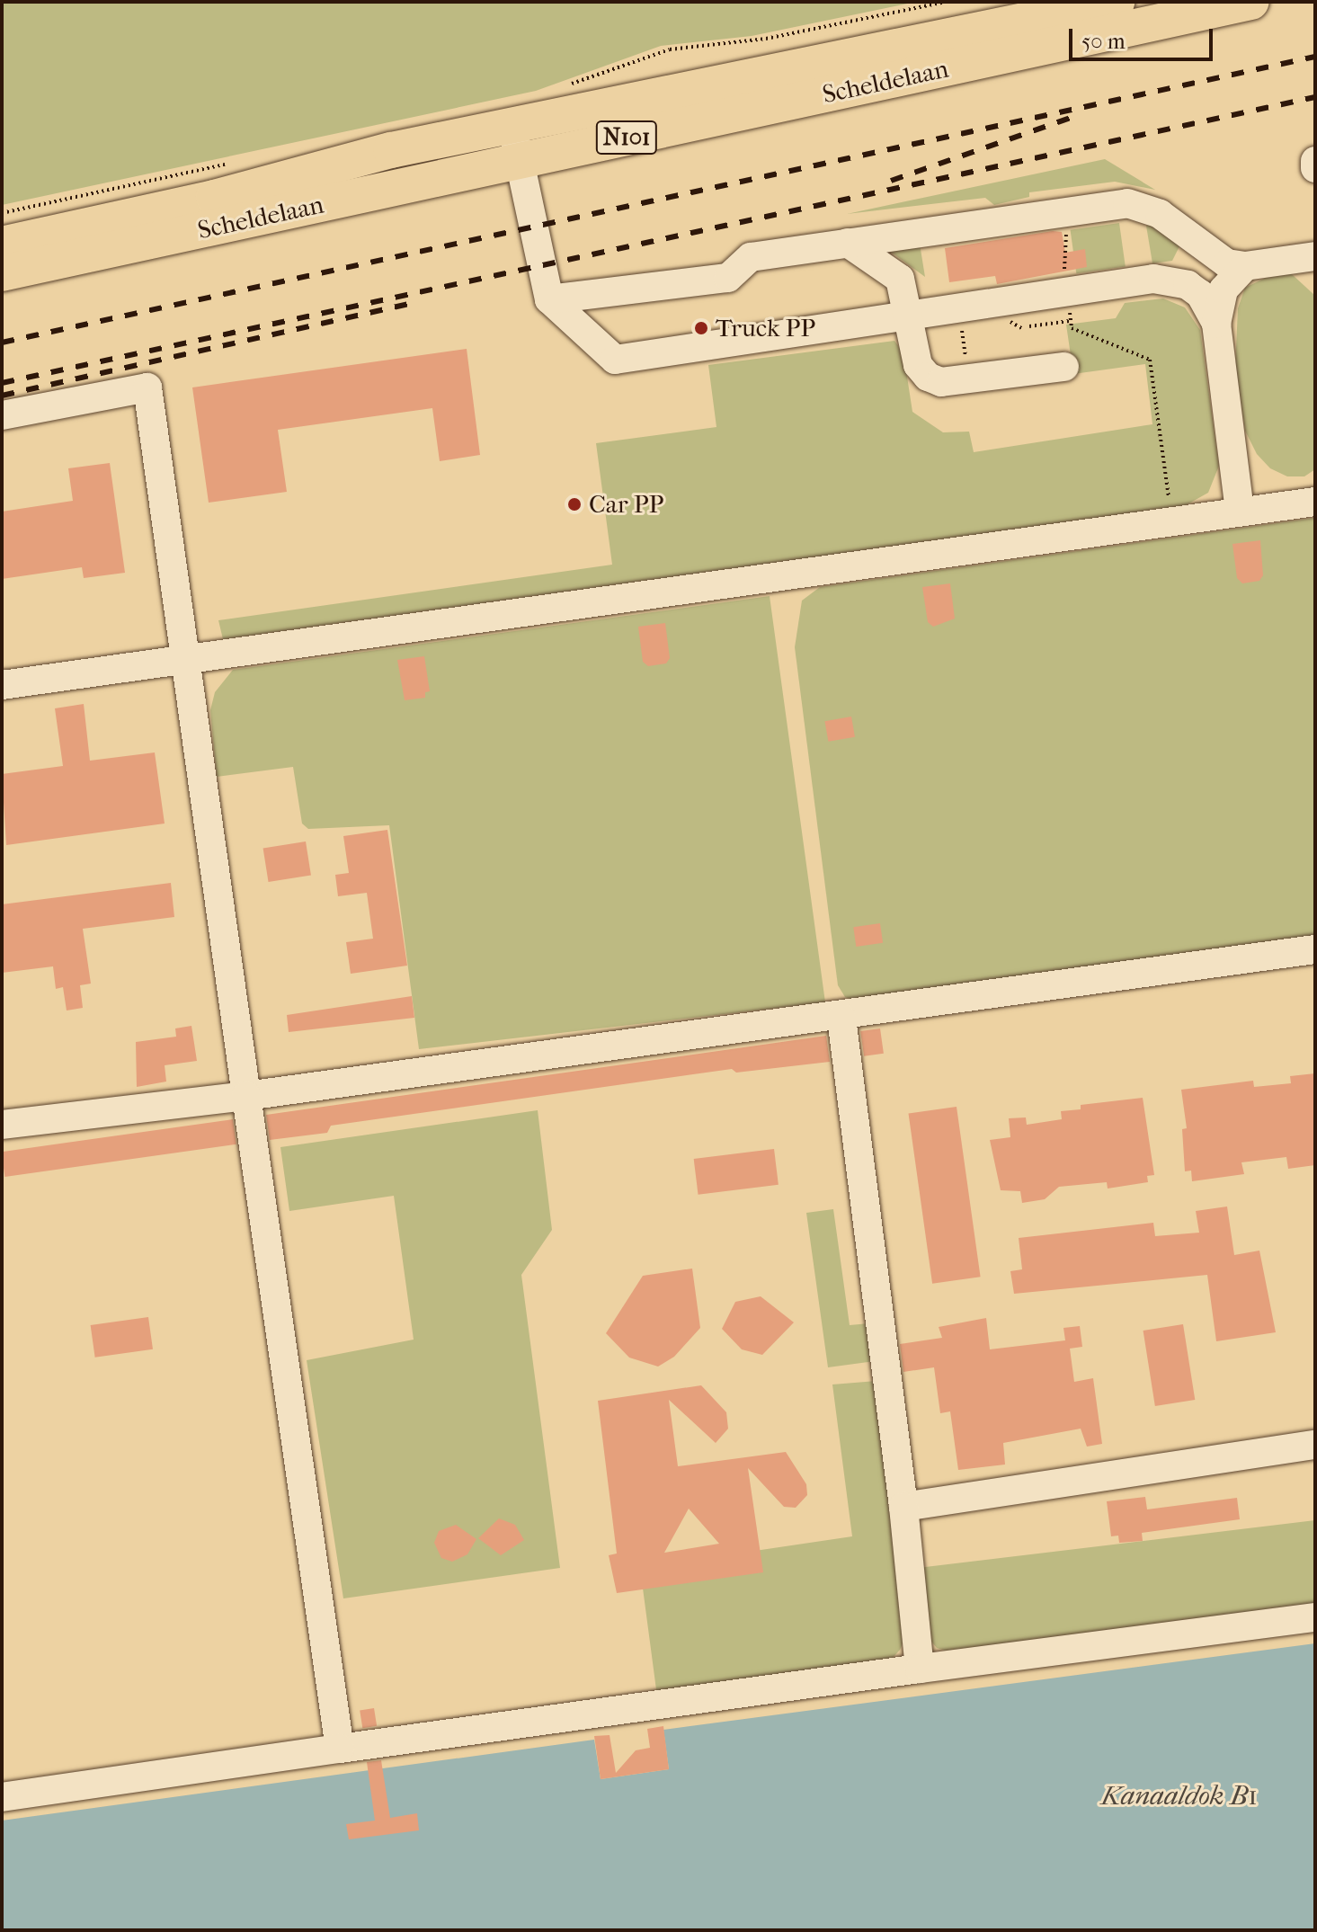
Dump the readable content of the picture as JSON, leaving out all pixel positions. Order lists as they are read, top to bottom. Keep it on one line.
{"streets":{"main road":["Scheldelaan","N101"]},"water":["Kanaaldok B1"],"places":["Truck PP","Car PP"],"scale_bar":"50 m"}
